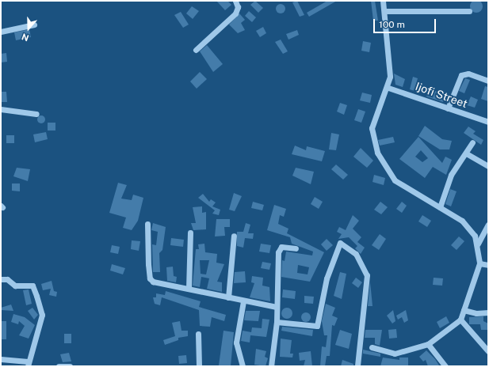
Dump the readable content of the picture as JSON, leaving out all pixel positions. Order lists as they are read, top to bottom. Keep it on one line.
{"streets":{"street":["Ijofi Street"]},"scale_bar":"100 m","north":"bottom"}
